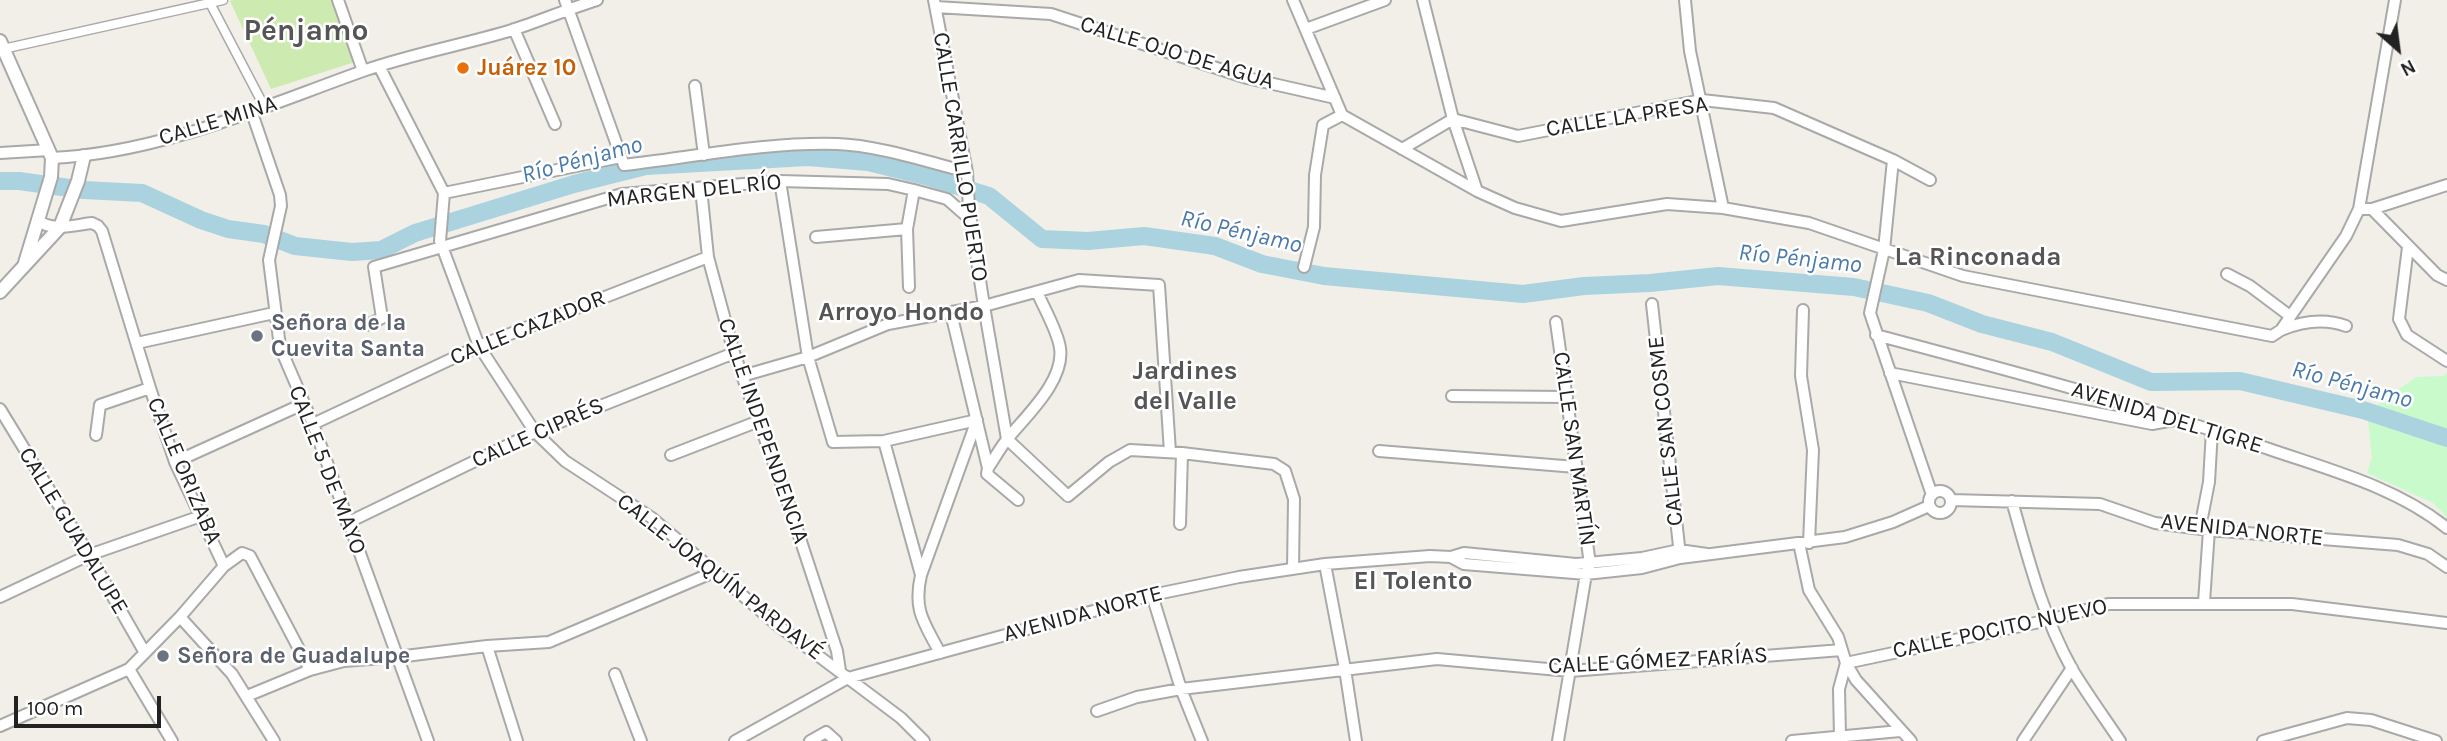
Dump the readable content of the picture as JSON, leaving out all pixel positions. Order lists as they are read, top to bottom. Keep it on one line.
{"streets":{"street":["CALLE OJO DE AGUA","CALLE LA PRESA","CALLE MINA","CALLE CARRILLO PUERTO","MARGEN DEL RÍO","CALLE CAZADOR","AVENIDA DEL TIGRE","CALLE INDEPENDENCIA","CALLE SAN COSME","CALLE CIPRÉS","CALLE SAN MARTÍN","CALLE 5 DE MAYO","CALLE ORIZABA","AVENIDA NORTE","CALLE GUADALUPE","CALLE JOAQUÍN PARDAVÉ","CALLE POCITO NUEVO","CALLE GÓMEZ FARÍAS"]},"crossings":[["CALLE OJO DE AGUA","CALLE CARRILLO PUERTO"],["CALLE MINA","CALLE 5 DE MAYO"],["CALLE CARRILLO PUERTO","MARGEN DEL RÍO"],["MARGEN DEL RÍO","CALLE INDEPENDENCIA"],["MARGEN DEL RÍO","CALLE JOAQUÍN PARDAVÉ"],["CALLE CAZADOR","CALLE INDEPENDENCIA"],["CALLE CAZADOR","CALLE 5 DE MAYO"],["CALLE CAZADOR","CALLE JOAQUÍN PARDAVÉ"],["CALLE INDEPENDENCIA","CALLE CIPRÉS"],["CALLE INDEPENDENCIA","AVENIDA NORTE"],["CALLE INDEPENDENCIA","CALLE JOAQUÍN PARDAVÉ"],["CALLE SAN COSME","AVENIDA NORTE"],["CALLE CIPRÉS","CALLE 5 DE MAYO"],["CALLE CIPRÉS","CALLE JOAQUÍN PARDAVÉ"],["CALLE SAN MARTÍN","AVENIDA NORTE"],["CALLE SAN MARTÍN","CALLE GÓMEZ FARÍAS"],["AVENIDA NORTE","CALLE JOAQUÍN PARDAVÉ"]],"districts":["Pénjamo","La Rinconada","Arroyo Hondo","Jardines del Valle","El Tolento"],"water":["Río Pénjamo"],"places":["Juárez 10","Señora de la Cuevita Santa","Señora de Guadalupe"],"scale_bar":"100 m","north":"bottom right"}
